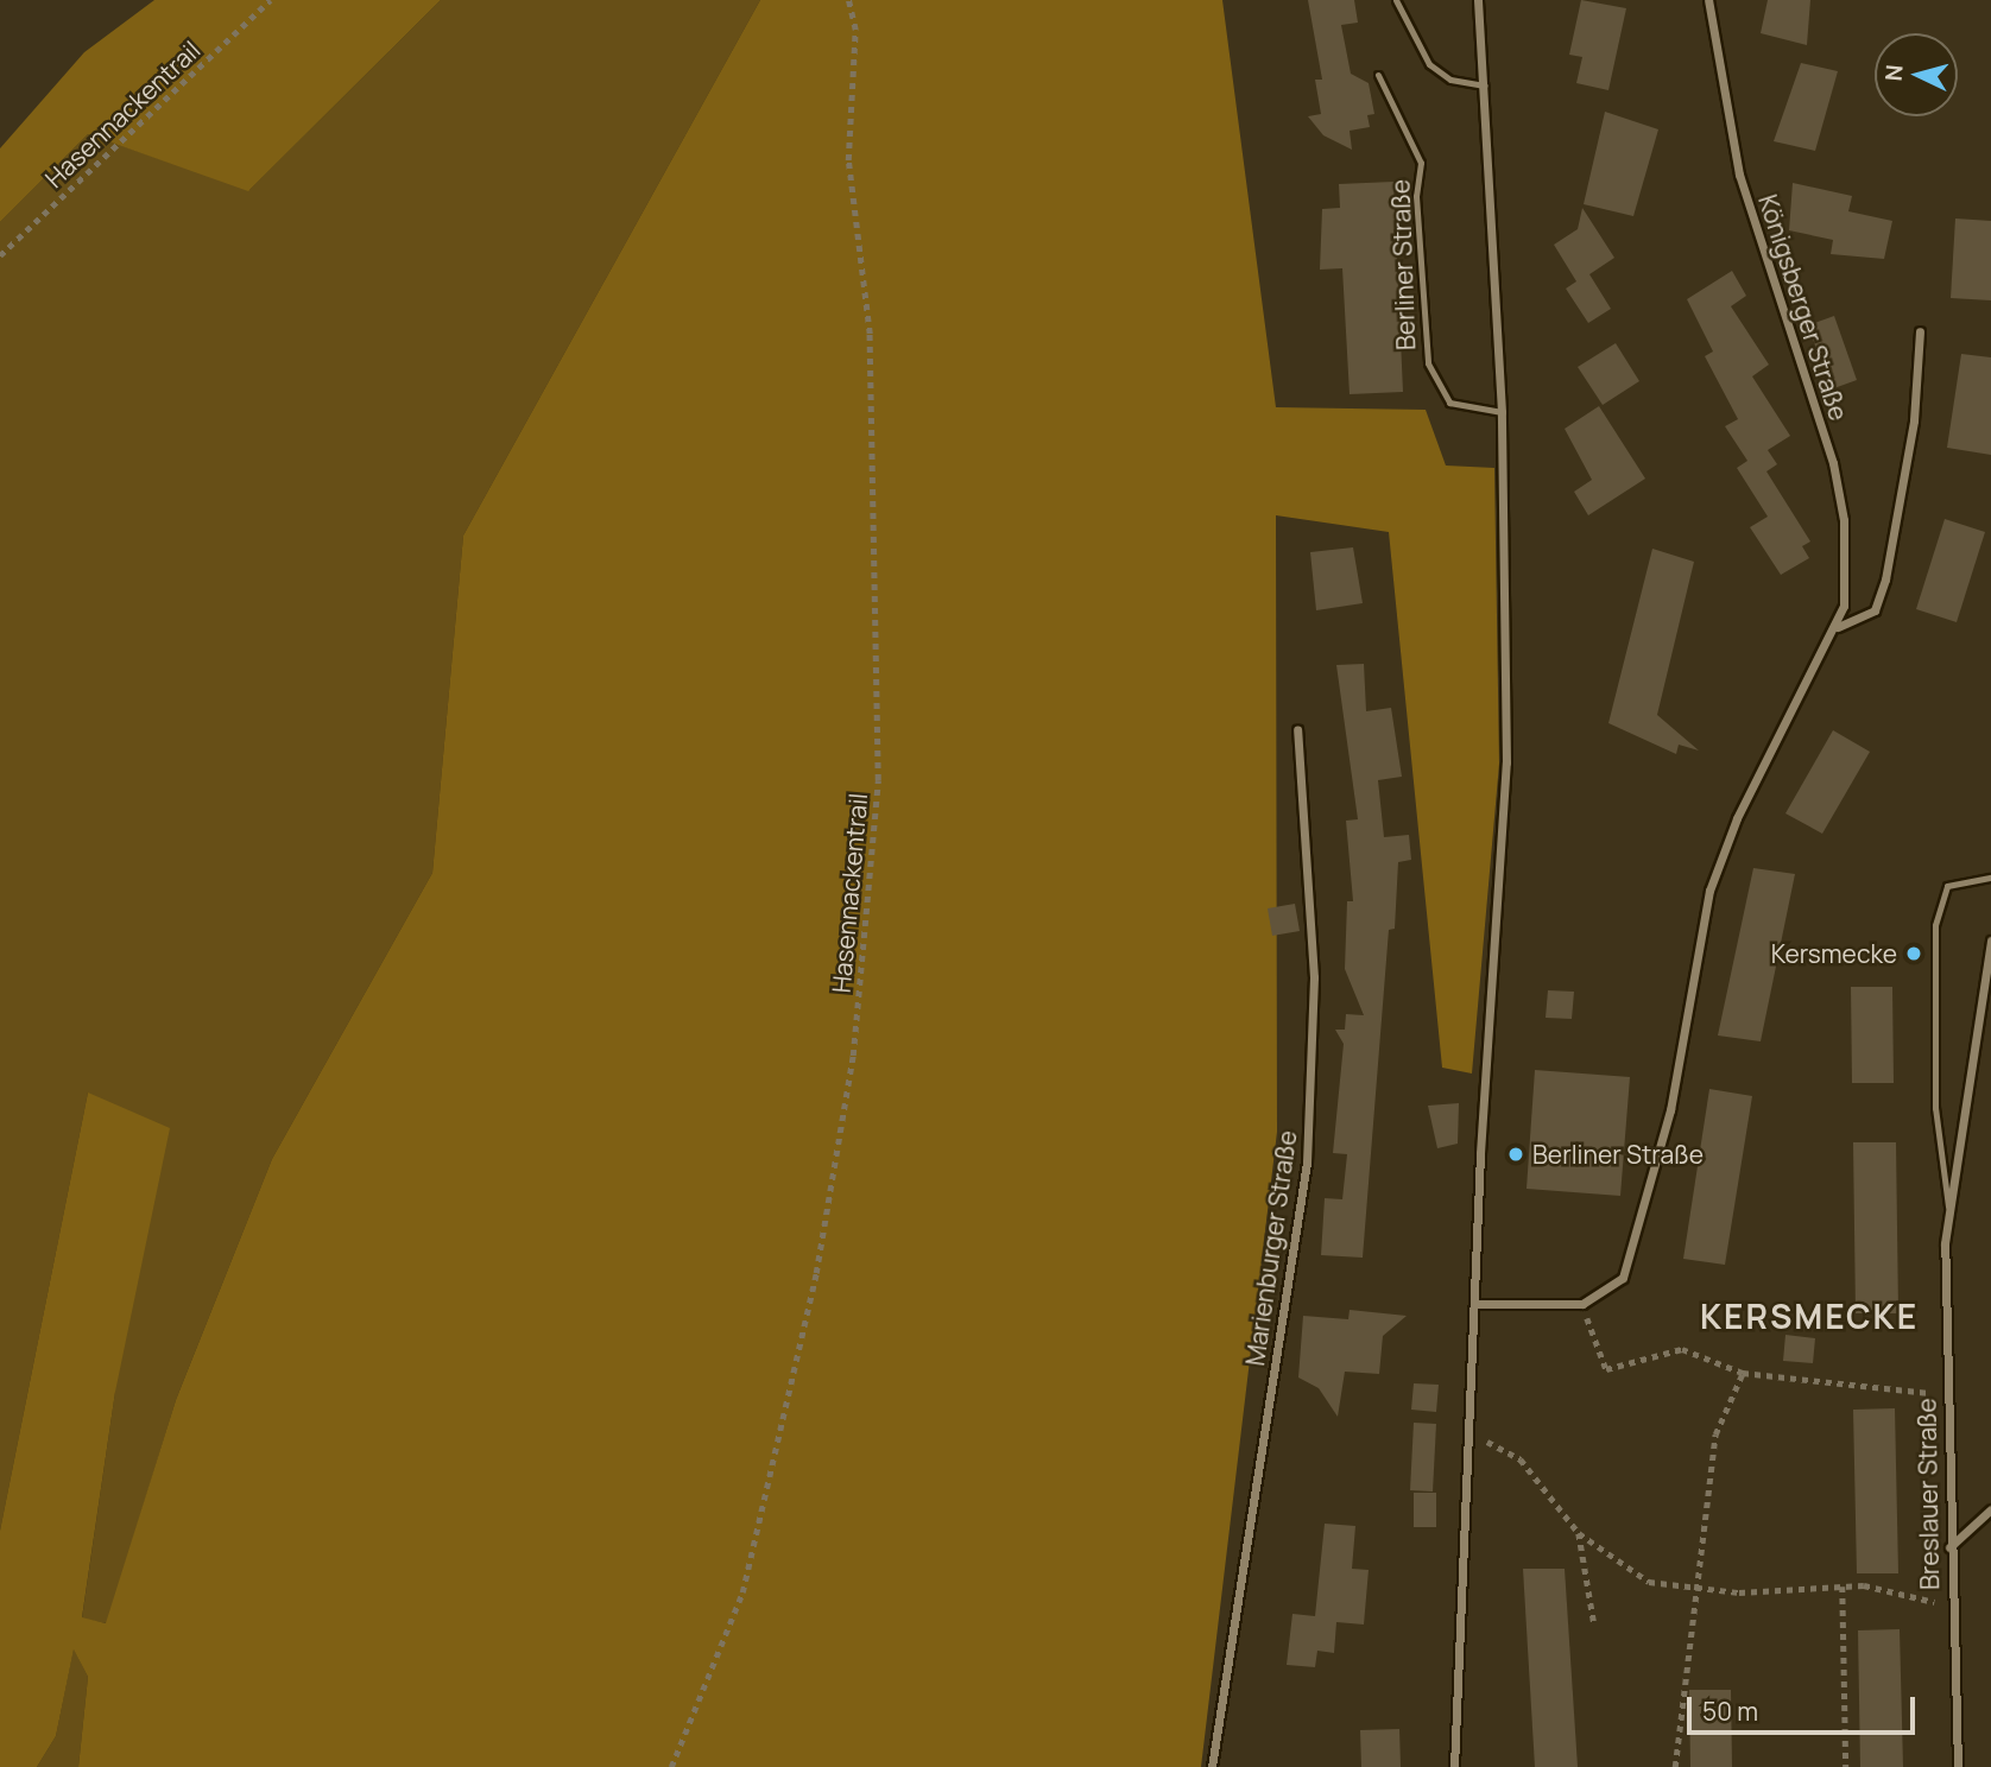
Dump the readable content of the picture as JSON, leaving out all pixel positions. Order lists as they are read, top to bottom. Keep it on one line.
{"streets":{"street":["Königsberger Straße","Marienburger Straße","Breslauer Straße"],"lane":["Berliner Straße"],"path":["Hasennackentrail"]},"districts":["KERSMECKE"],"places":["Kersmecke","Berliner Straße"],"scale_bar":"50 m","north":"left"}
